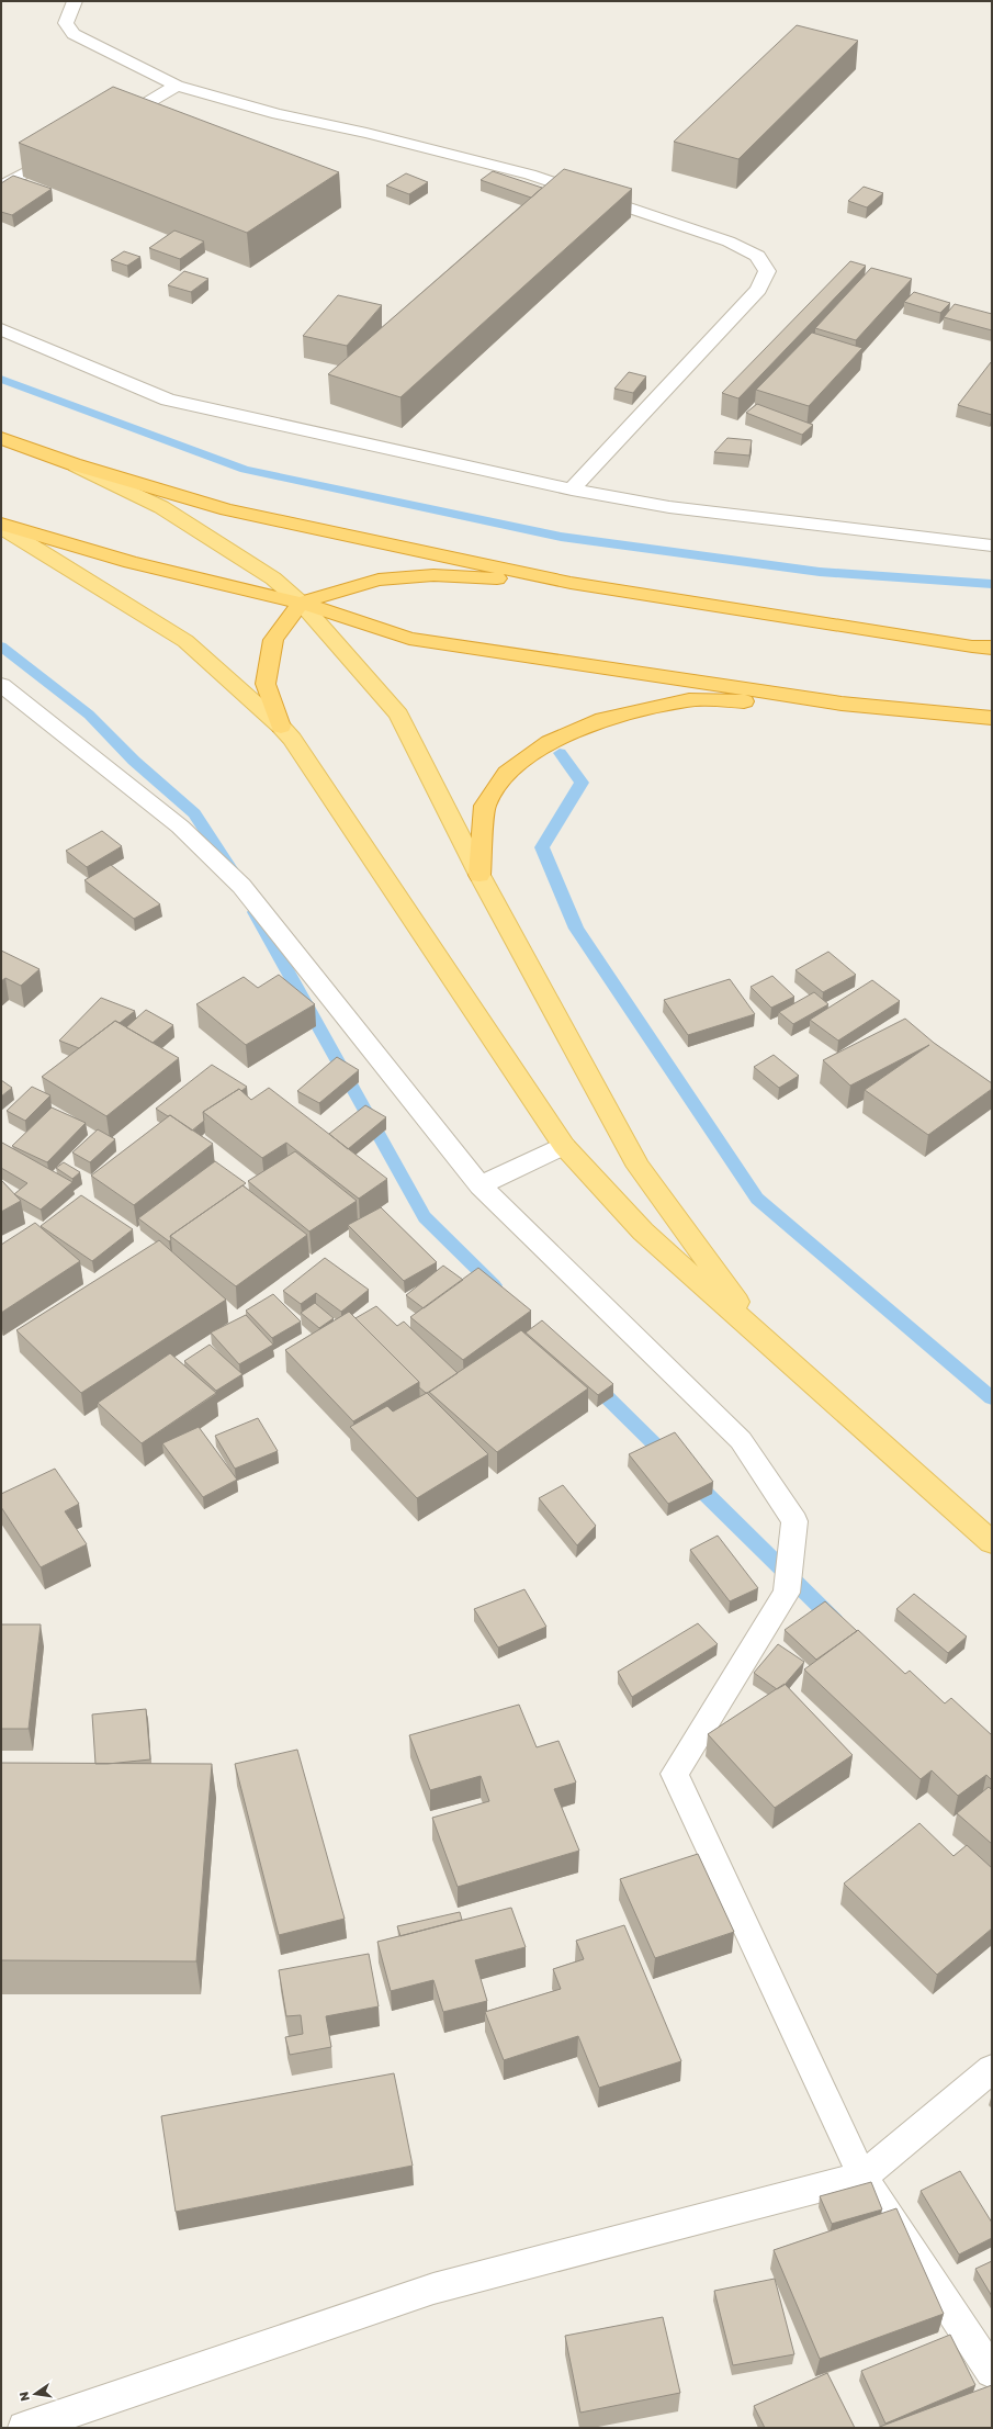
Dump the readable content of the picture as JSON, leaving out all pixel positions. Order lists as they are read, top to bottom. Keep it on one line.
{"north":"left"}
